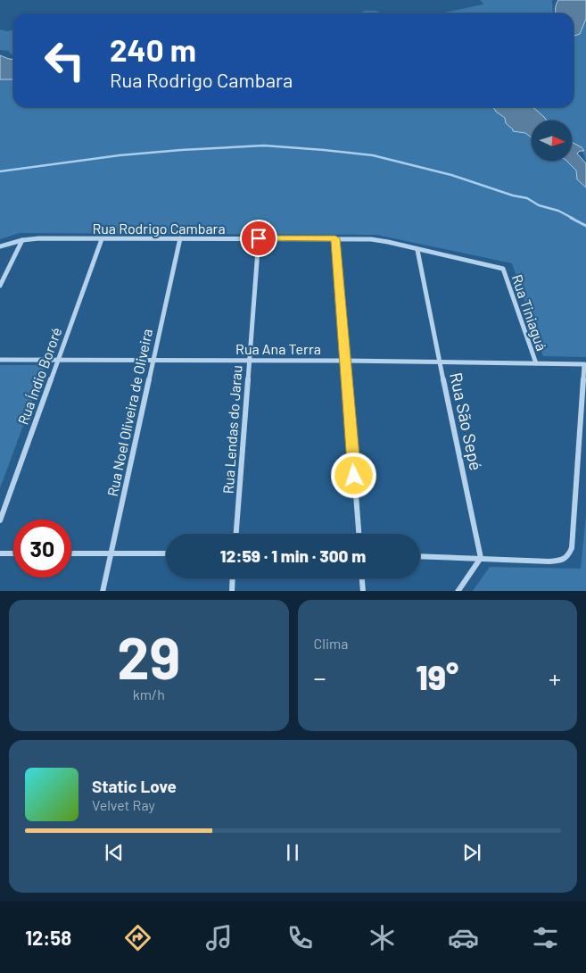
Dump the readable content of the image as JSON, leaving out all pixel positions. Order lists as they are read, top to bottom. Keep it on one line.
{"streets":{"street":["Rua Rodrigo Cambara","Rua Tiniaguá","Rua Ana Terra","Rua Índio Bororé","Rua Noel Oliveira de Oliveira","Rua São Sepé","Rua Lendas do Jarau"]},"crossings":[["Rua Rodrigo Cambara","Rua Tiniaguá"],["Rua Rodrigo Cambara","Rua Índio Bororé"],["Rua Rodrigo Cambara","Rua Noel Oliveira de Oliveira"],["Rua Rodrigo Cambara","Rua São Sepé"],["Rua Rodrigo Cambara","Rua Lendas do Jarau"],["Rua Tiniaguá","Rua Ana Terra"],["Rua Ana Terra","Rua Índio Bororé"],["Rua Ana Terra","Rua Noel Oliveira de Oliveira"],["Rua Ana Terra","Rua São Sepé"],["Rua Ana Terra","Rua Lendas do Jarau"]],"north":"right","page":{"turn":["240 m","Rua Rodrigo Cambara"],"limit":"30","trip":"12:59 · 1 min · 300 m","tile":[["29","km/h"],"Clima"],"heat":["−","19°","+"],"song":["Static Love","Velvet Ray"],"tabs":"12:58"}}
